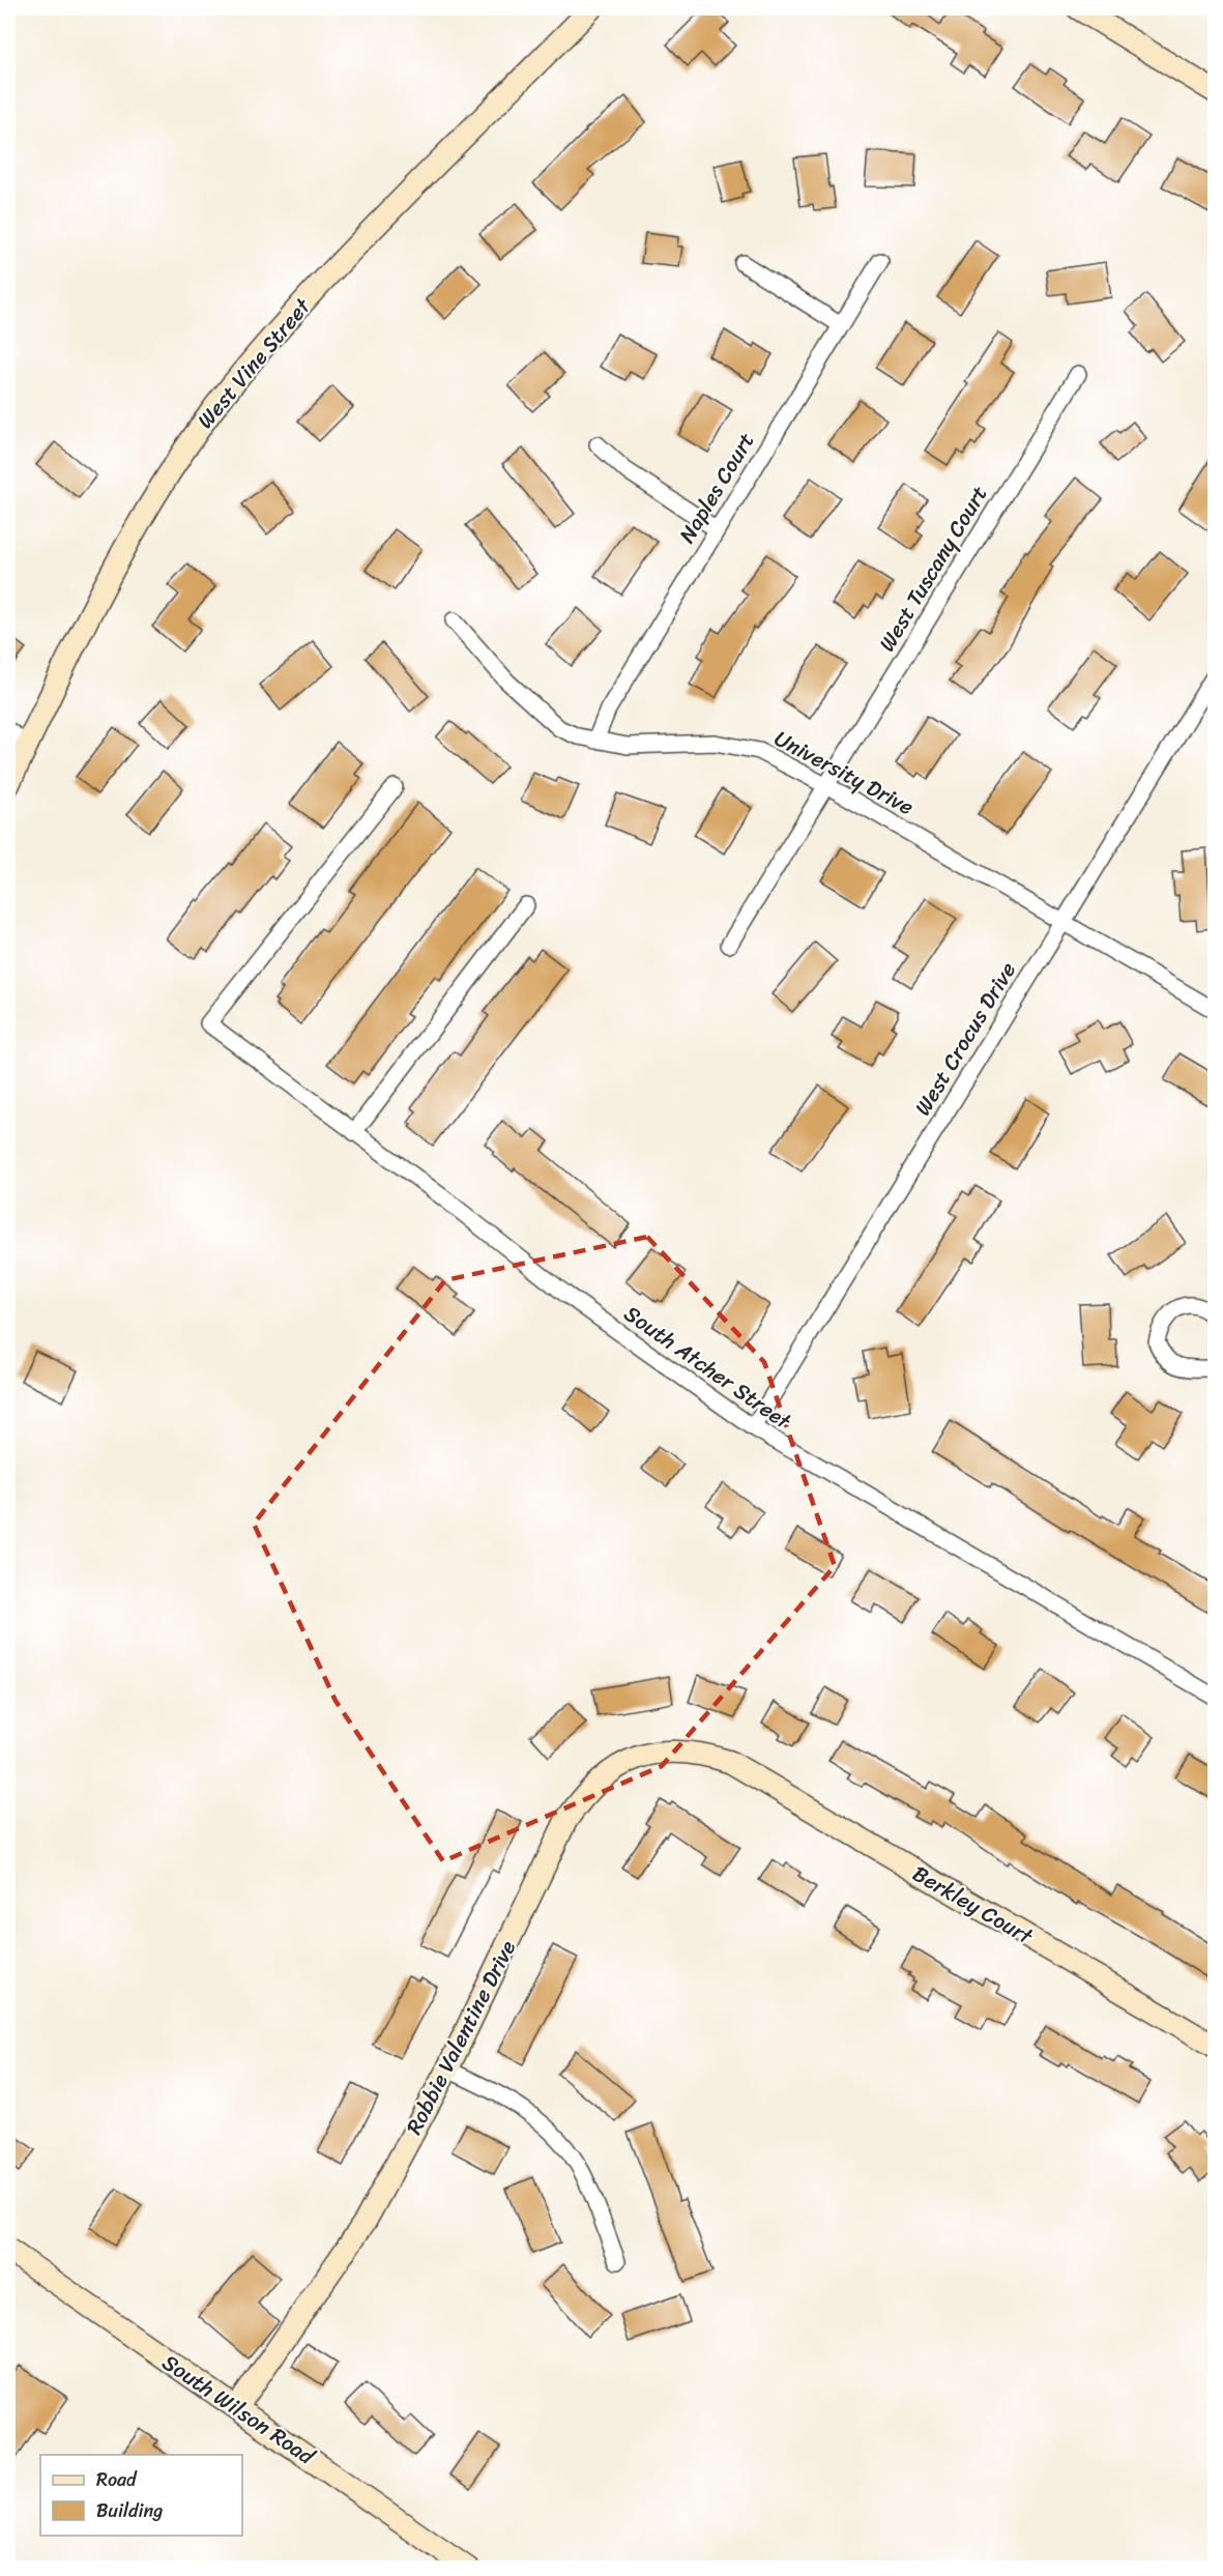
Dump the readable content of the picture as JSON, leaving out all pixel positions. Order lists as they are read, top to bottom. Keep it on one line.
{"streets":{"street":["West Vine Street","Naples Court","West Tuscany Court","University Drive","West Crocus Drive","South Atcher Street","Berkley Court","Robbie Valentine Drive","South Wilson Road"]},"crossings":[["Naples Court","University Drive"],["West Tuscany Court","University Drive"],["University Drive","West Crocus Drive"],["West Crocus Drive","South Atcher Street"],["Berkley Court","Robbie Valentine Drive"],["Robbie Valentine Drive","South Wilson Road"]],"legend":["Road","Building"]}
